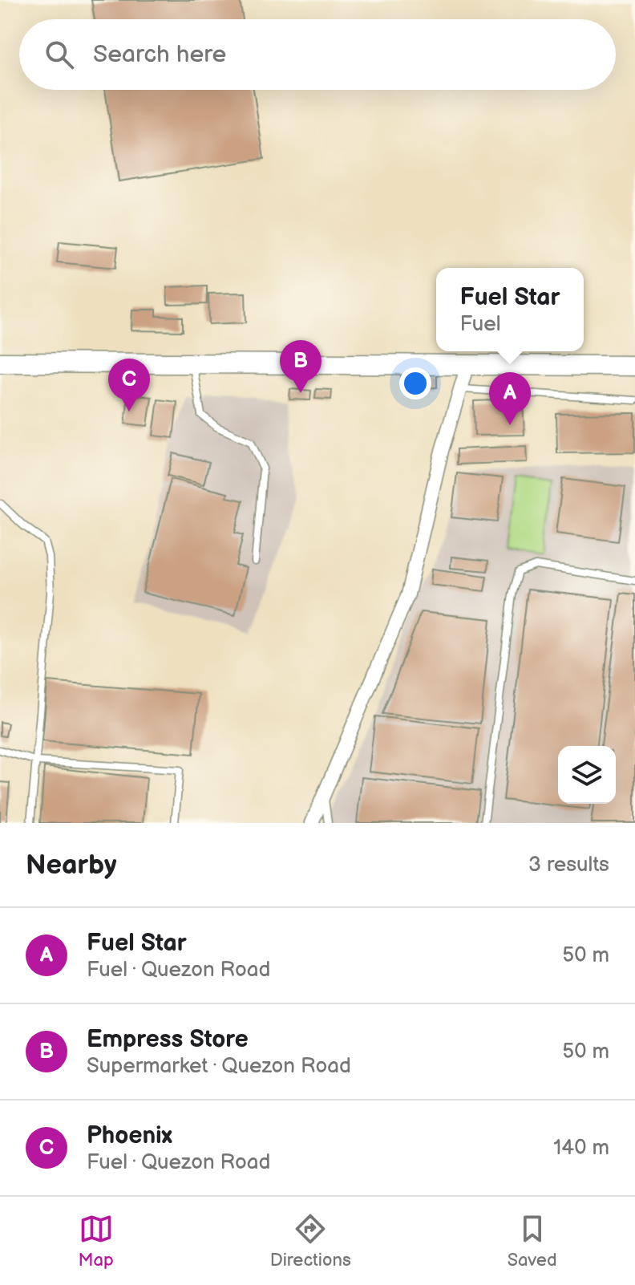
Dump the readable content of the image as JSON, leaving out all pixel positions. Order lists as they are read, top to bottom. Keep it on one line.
{"page":{"search":"Search here","popup":["Fuel Star","Fuel"],"pins":["B","C","A"],"heading":["Nearby","3 results"],"list":[{"mark":"A","name":"Fuel Star","note":"Fuel · Quezon Road","value":"50 m"},{"mark":"B","name":"Empress Store","note":"Supermarket · Quezon Road","value":"50 m"},{"mark":"C","name":"Phoenix","note":"Fuel · Quezon Road","value":"140 m"}],"nav":["Map","Directions","Saved"]}}
